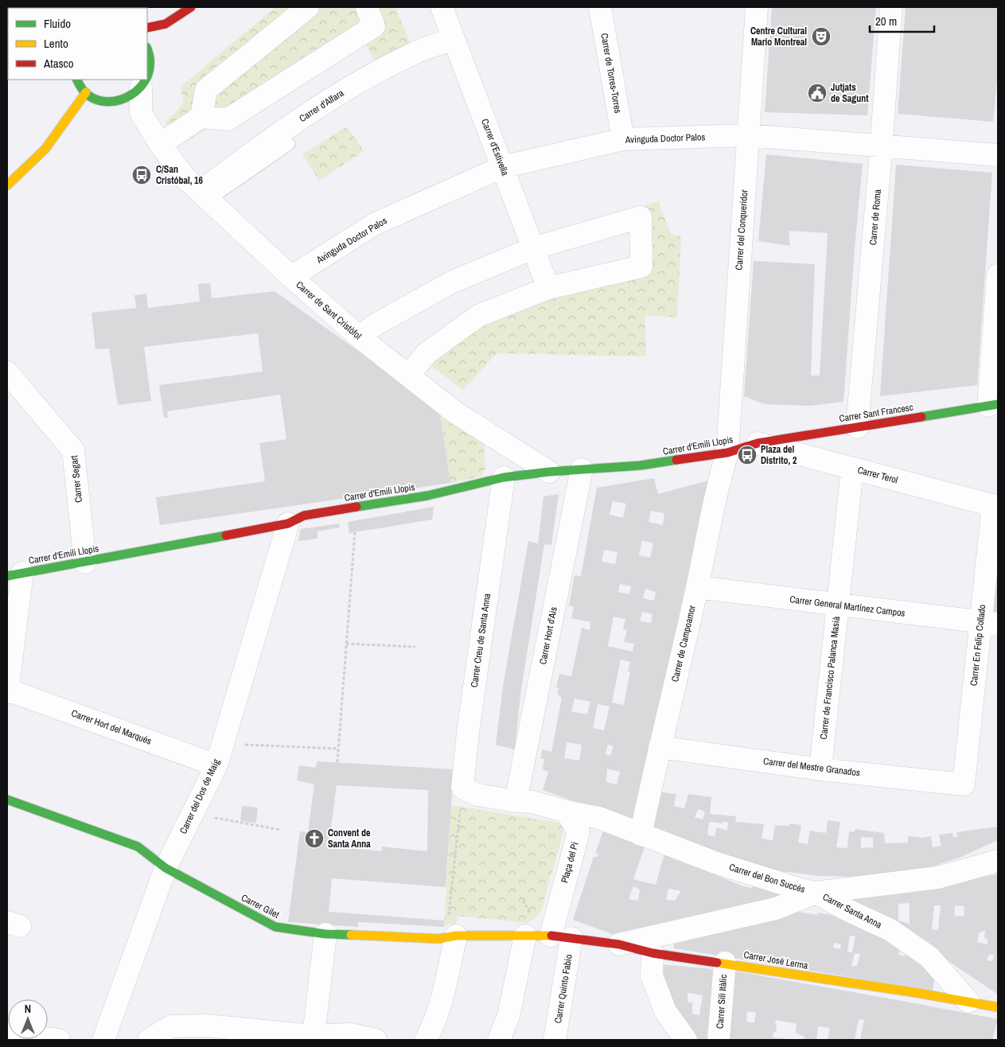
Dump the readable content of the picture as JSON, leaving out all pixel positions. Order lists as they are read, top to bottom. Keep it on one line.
{"streets":{"street":["Carrer de Torres-Torres","Carrer d'Alfara","Avinguda Doctor Palos","Carrer d'Estivella","Carrer de Roma","Carrer del Conqueridor","Carrer de Sant Cristòfol","Carrer Sant Francesc","Carrer d'Emili Llopis","Carrer Terol","Carrer Segart","Carrer General Martínez Campos","Carrer Hort d'Ais","Carrer Creu de Santa Anna","Carrer de Campoamor","Carrer En Felip Collado","Carrer de Francisco Palanca Masià","Carrer Hort del Marqués","Carrer del Mestre Granados","Carrer del Dos de Maig","Plaça del Pi","Carrer del Bon Succés","Carrer Gilet","Carrer Santa Anna","Carrer José Lerma","Carrer Quinto Fabio","Carrer Sili Itàlic"]},"crossings":[["Carrer de Torres-Torres","Avinguda Doctor Palos"],["Carrer d'Alfara","Carrer d'Estivella"],["Carrer d'Alfara","Carrer de Sant Cristòfol"],["Avinguda Doctor Palos","Carrer d'Estivella"],["Avinguda Doctor Palos","Carrer de Roma"],["Avinguda Doctor Palos","Carrer del Conqueridor"],["Avinguda Doctor Palos","Carrer de Sant Cristòfol"],["Carrer de Roma","Carrer Sant Francesc"],["Carrer del Conqueridor","Carrer d'Emili Llopis"],["Carrer del Conqueridor","Carrer de Campoamor"],["Carrer de Sant Cristòfol","Carrer d'Emili Llopis"],["Carrer Sant Francesc","Carrer d'Emili Llopis"],["Carrer Sant Francesc","Carrer Terol"],["Carrer d'Emili Llopis","Carrer Terol"],["Carrer d'Emili Llopis","Carrer Segart"],["Carrer d'Emili Llopis","Carrer Hort d'Ais"],["Carrer d'Emili Llopis","Carrer Creu de Santa Anna"],["Carrer d'Emili Llopis","Carrer de Campoamor"],["Carrer d'Emili Llopis","Carrer del Dos de Maig"],["Carrer Terol","Carrer En Felip Collado"],["Carrer Terol","Carrer de Francisco Palanca Masià"],["Carrer General Martínez Campos","Carrer de Campoamor"],["Carrer General Martínez Campos","Carrer En Felip Collado"],["Carrer General Martínez Campos","Carrer de Francisco Palanca Masià"],["Carrer de Campoamor","Carrer del Mestre Granados"],["Carrer de Campoamor","Carrer del Bon Succés"],["Carrer En Felip Collado","Carrer del Mestre Granados"],["Carrer de Francisco Palanca Masià","Carrer del Mestre Granados"],["Carrer Hort del Marqués","Carrer del Dos de Maig"],["Carrer del Dos de Maig","Carrer Gilet"],["Plaça del Pi","Carrer del Bon Succés"],["Plaça del Pi","Carrer Gilet"],["Plaça del Pi","Carrer José Lerma"],["Carrer del Bon Succés","Carrer Santa Anna"],["Carrer Gilet","Carrer José Lerma"],["Carrer Santa Anna","Carrer José Lerma"],["Carrer José Lerma","Carrer Quinto Fabio"],["Carrer José Lerma","Carrer Sili Itàlic"]],"places":{"theatre":["Centre Cultural Mario Montreal"],"public building":["Jutjats de Sagunt"],"bus stop":["C/San Cristóbal, 16","Plaza del Distrito, 2"],"church":["Convent de Santa Anna"]},"legend":["Fluido","Lento","Atasco"],"scale_bar":"20 m","north":"top"}
